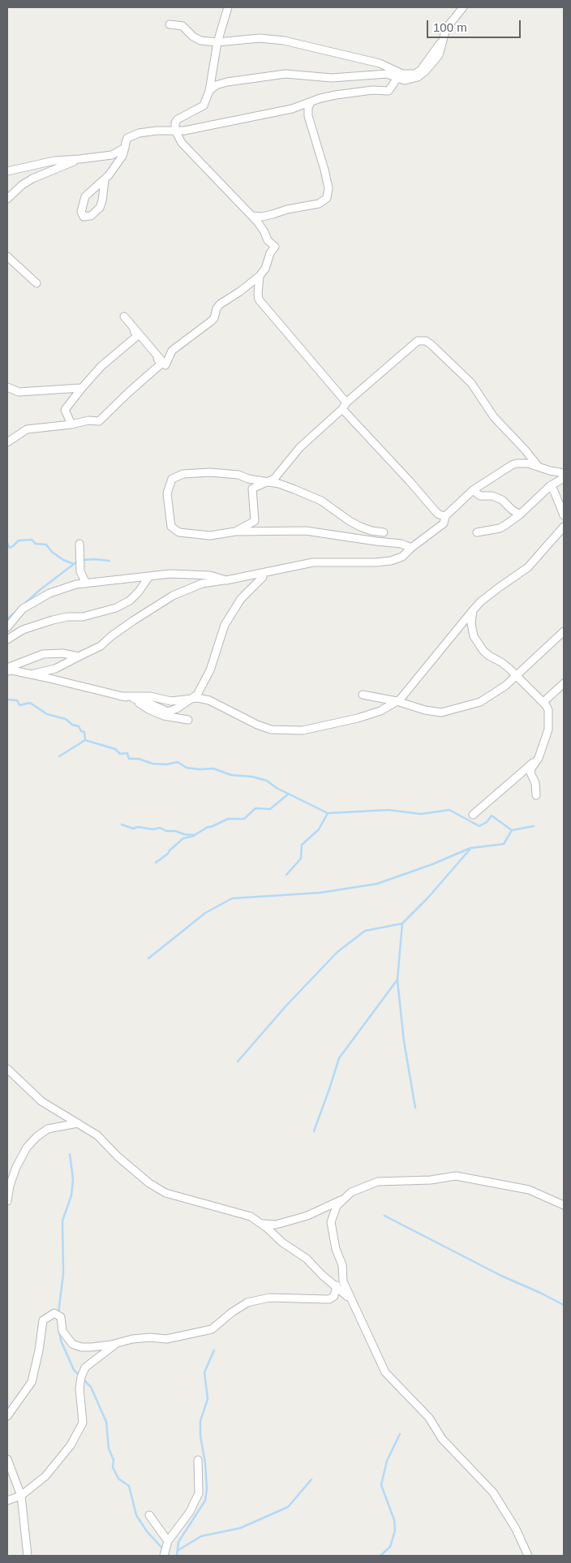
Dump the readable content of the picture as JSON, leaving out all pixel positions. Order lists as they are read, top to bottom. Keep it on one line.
{"scale_bar":"100 m"}
